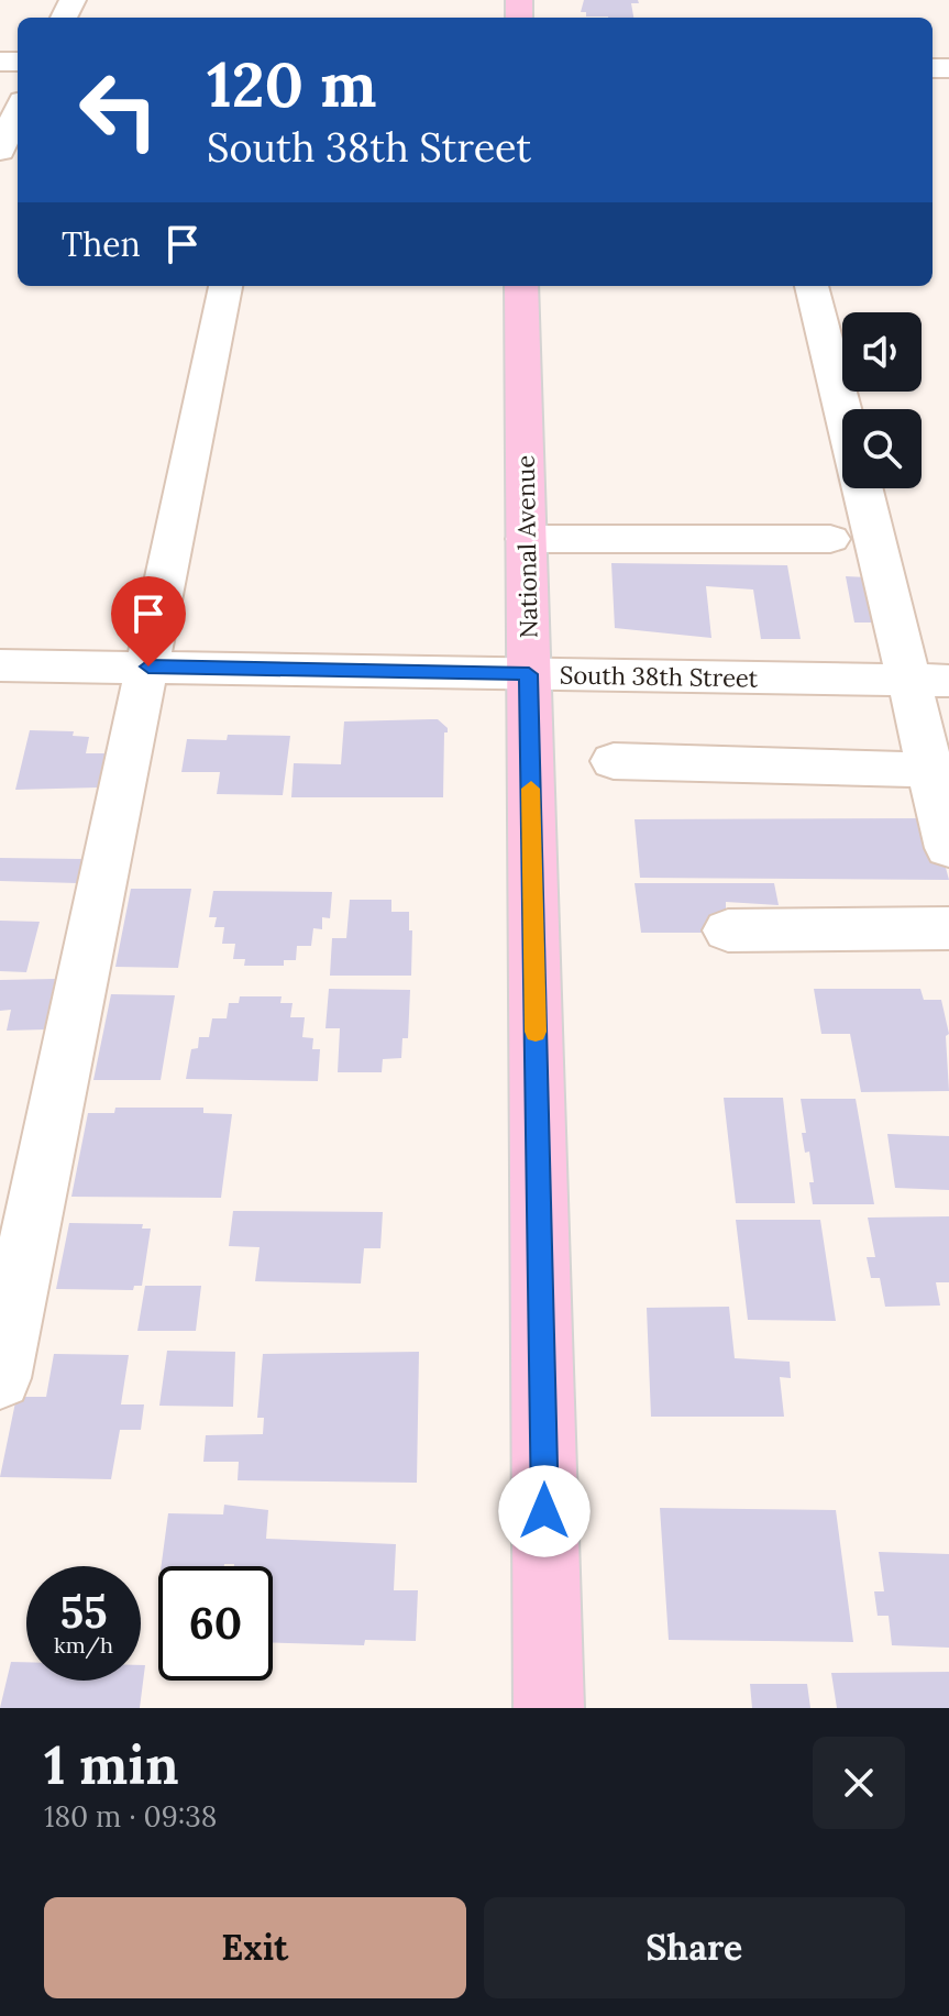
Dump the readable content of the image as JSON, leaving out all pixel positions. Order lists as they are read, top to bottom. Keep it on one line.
{"streets":{"main road":["National Avenue"],"street":["South 38th Street"]},"crossings":[["National Avenue","South 38th Street"]],"page":{"turn":["120 m","South 38th Street"],"then":"Then","speed":"55 km/h","limit":"60","heading":["1 min","180 m · 09:38"],"buttons":["Exit","Share"]}}
